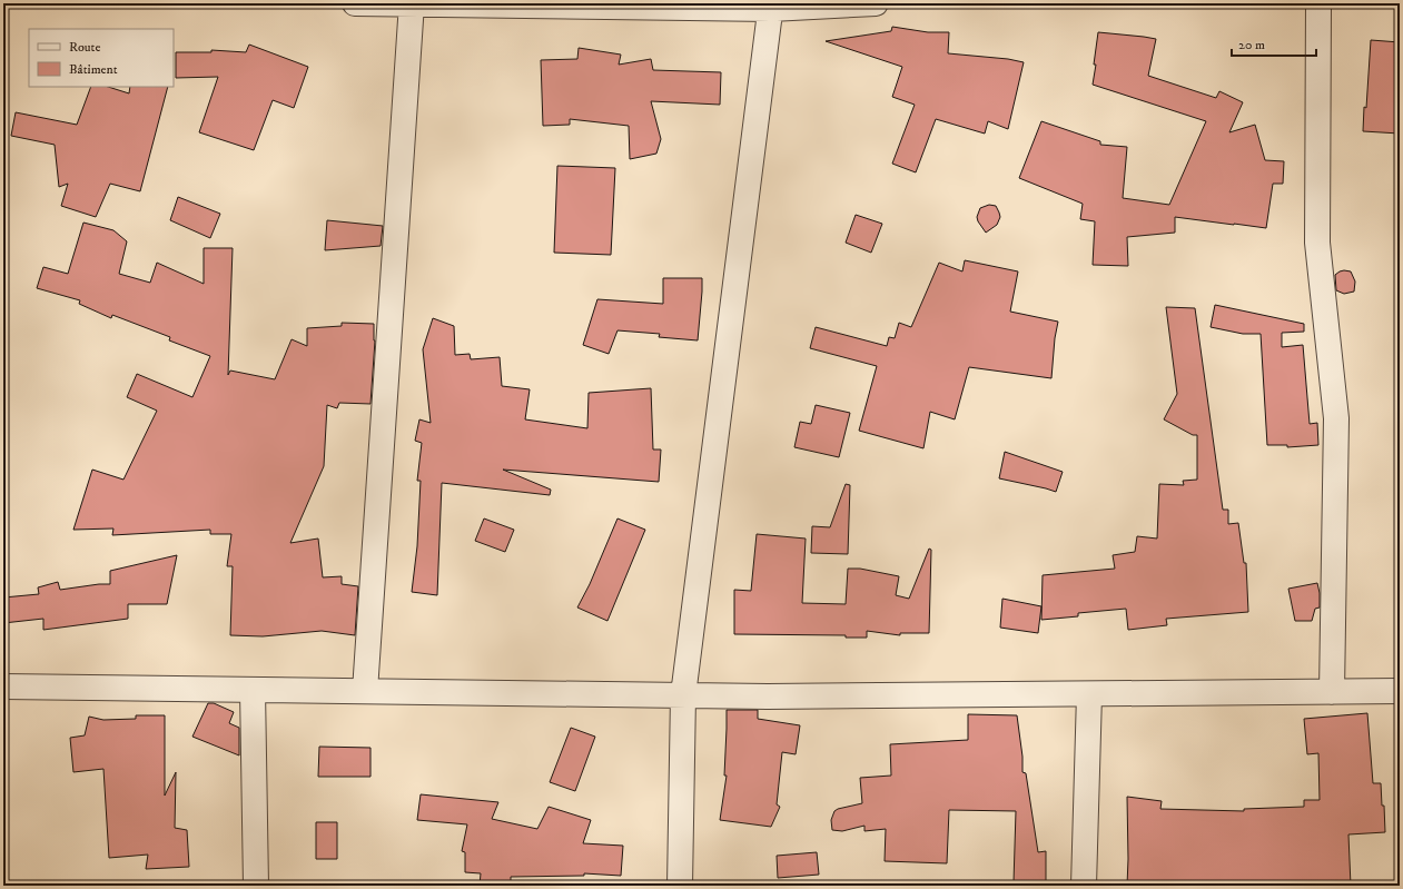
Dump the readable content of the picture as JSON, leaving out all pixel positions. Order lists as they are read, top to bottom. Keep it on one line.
{"legend":["Route","Bâtiment"],"scale_bar":"20 m"}
